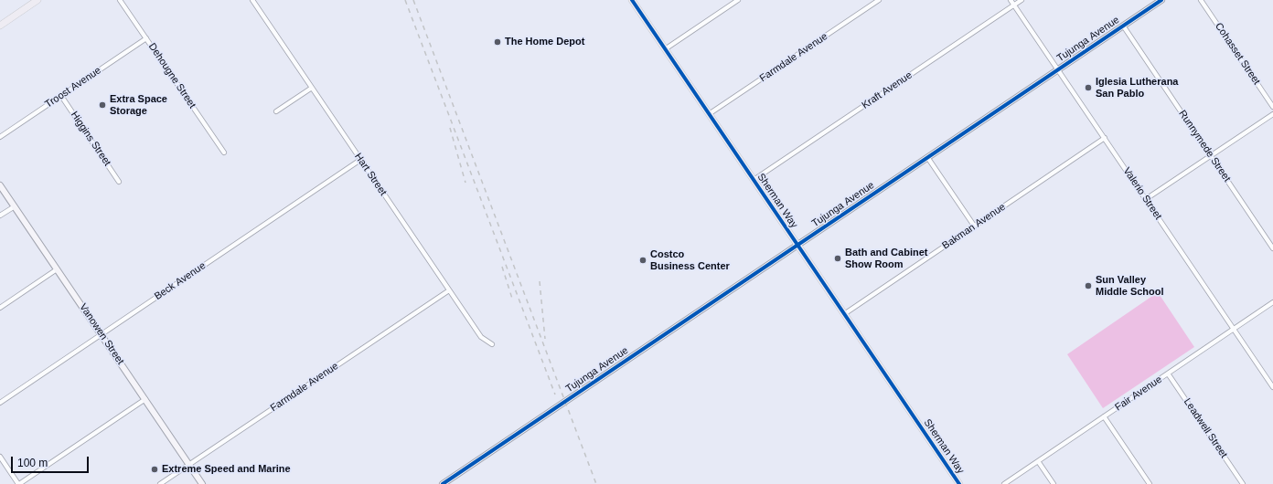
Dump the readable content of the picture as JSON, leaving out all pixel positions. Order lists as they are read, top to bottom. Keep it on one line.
{"streets":{"main road":["Sherman Way"],"street":["Tujunga Avenue","Cohasset Street","Farmdale Avenue","Dehougne Street","Troost Avenue","Kraft Avenue","Higgins Street","Runnymede Street","Hart Street","Valerio Street","Bakman Avenue","Beck Avenue","Vanowen Street","Fair Avenue","Leadwell Street"]},"crossings":[["Tujunga Avenue","Runnymede Street"],["Tujunga Avenue","Valerio Street"],["Tujunga Avenue","Sherman Way"],["Farmdale Avenue","Hart Street"],["Farmdale Avenue","Sherman Way"],["Farmdale Avenue","Vanowen Street"],["Dehougne Street","Troost Avenue"],["Troost Avenue","Higgins Street"],["Kraft Avenue","Valerio Street"],["Kraft Avenue","Sherman Way"],["Hart Street","Beck Avenue"],["Valerio Street","Bakman Avenue"],["Valerio Street","Fair Avenue"],["Sherman Way","Bakman Avenue"],["Beck Avenue","Vanowen Street"],["Fair Avenue","Leadwell Street"]],"places":["The Home Depot","Iglesia Lutherana San Pablo","Extra Space Storage","Bath and Cabinet Show Room","Costco Business Center","Sun Valley Middle School","Extreme Speed and Marine"],"scale_bar":"100 m"}
